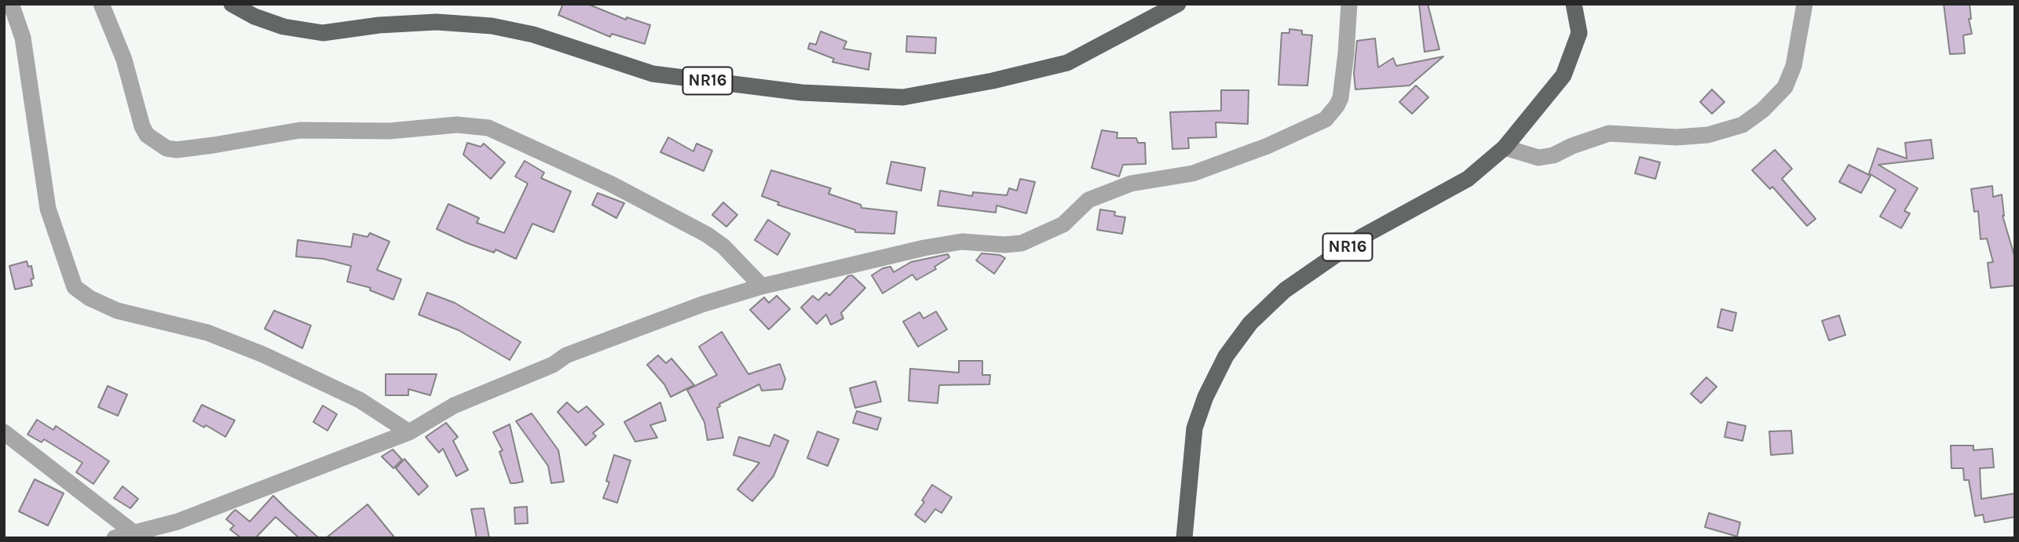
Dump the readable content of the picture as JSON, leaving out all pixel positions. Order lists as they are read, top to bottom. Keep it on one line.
{"streets":{"main road":["NR16"]}}
